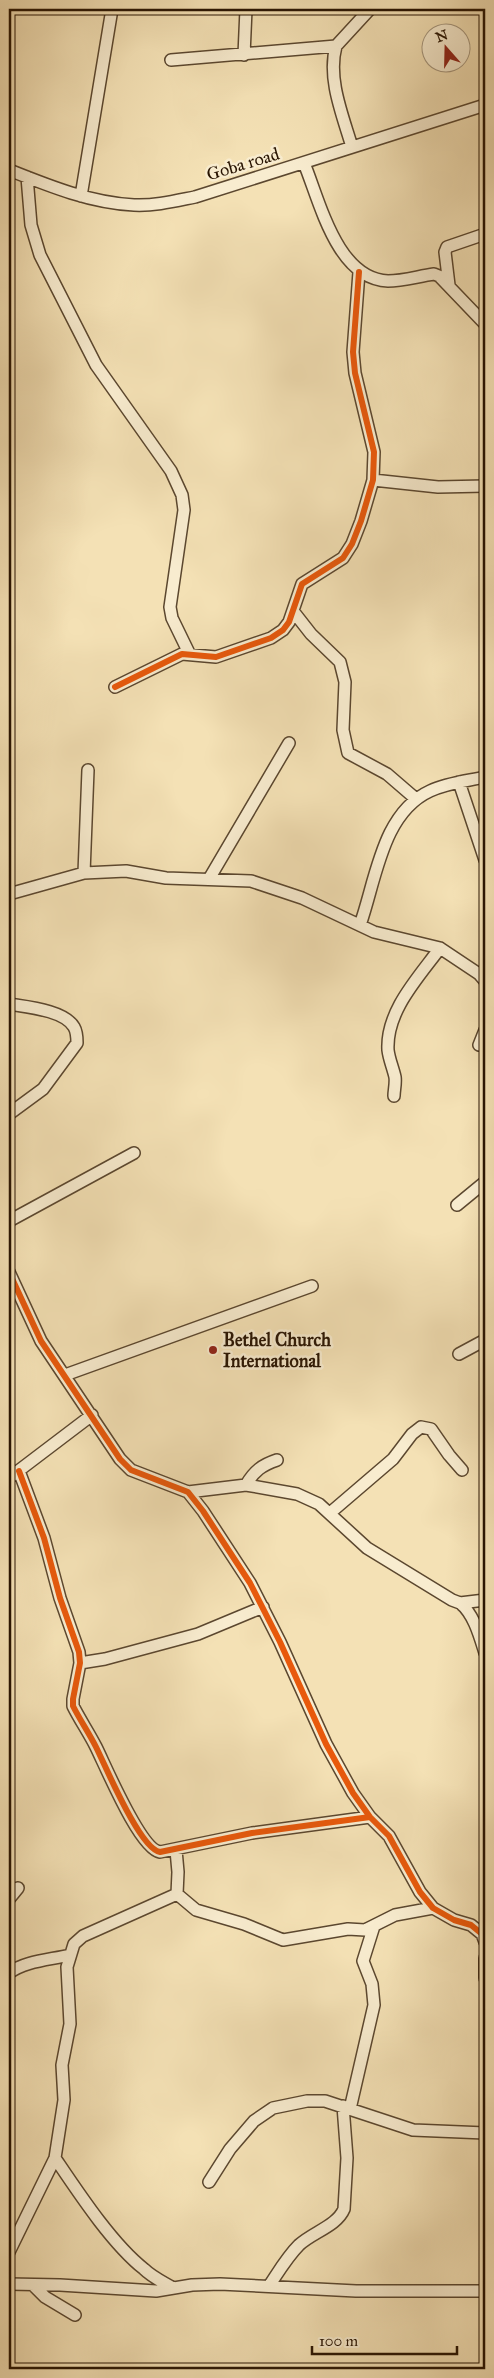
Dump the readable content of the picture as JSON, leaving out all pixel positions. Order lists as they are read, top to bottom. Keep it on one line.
{"streets":{"street":["Goba road"]},"places":["Bethel Church International"],"scale_bar":"100 m","north":"top"}
